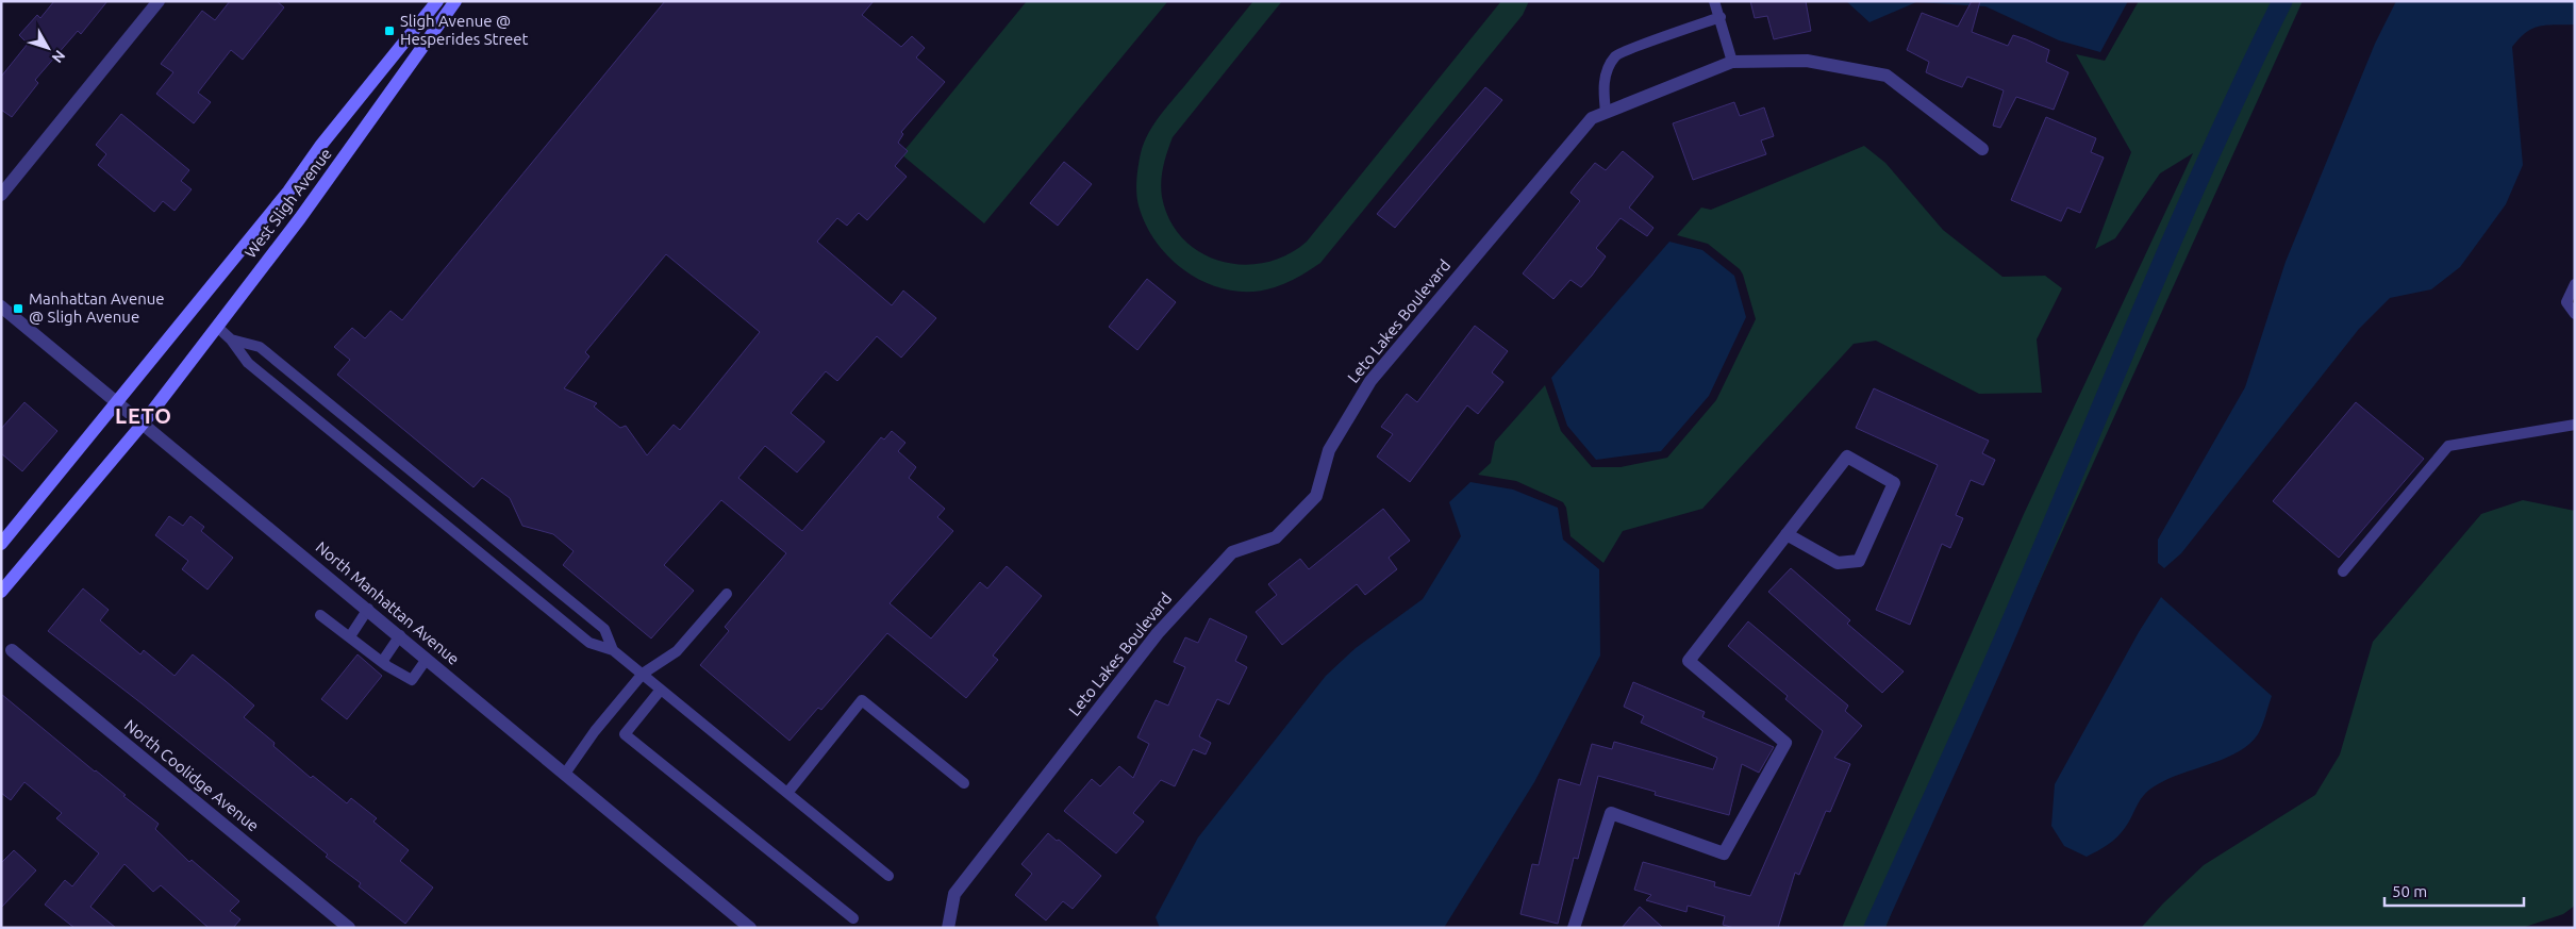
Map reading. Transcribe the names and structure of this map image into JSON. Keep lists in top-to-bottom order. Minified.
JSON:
{"streets":{"main road":["West Sligh Avenue"],"street":["Leto Lakes Boulevard","North Manhattan Avenue","North Coolidge Avenue"]},"crossings":[["West Sligh Avenue","North Manhattan Avenue"]],"districts":["LETO"],"places":{"transit":["Sligh Avenue @ Hesperides Street","Manhattan Avenue @ Sligh Avenue"]},"scale_bar":"50 m","north":"bottom right"}
